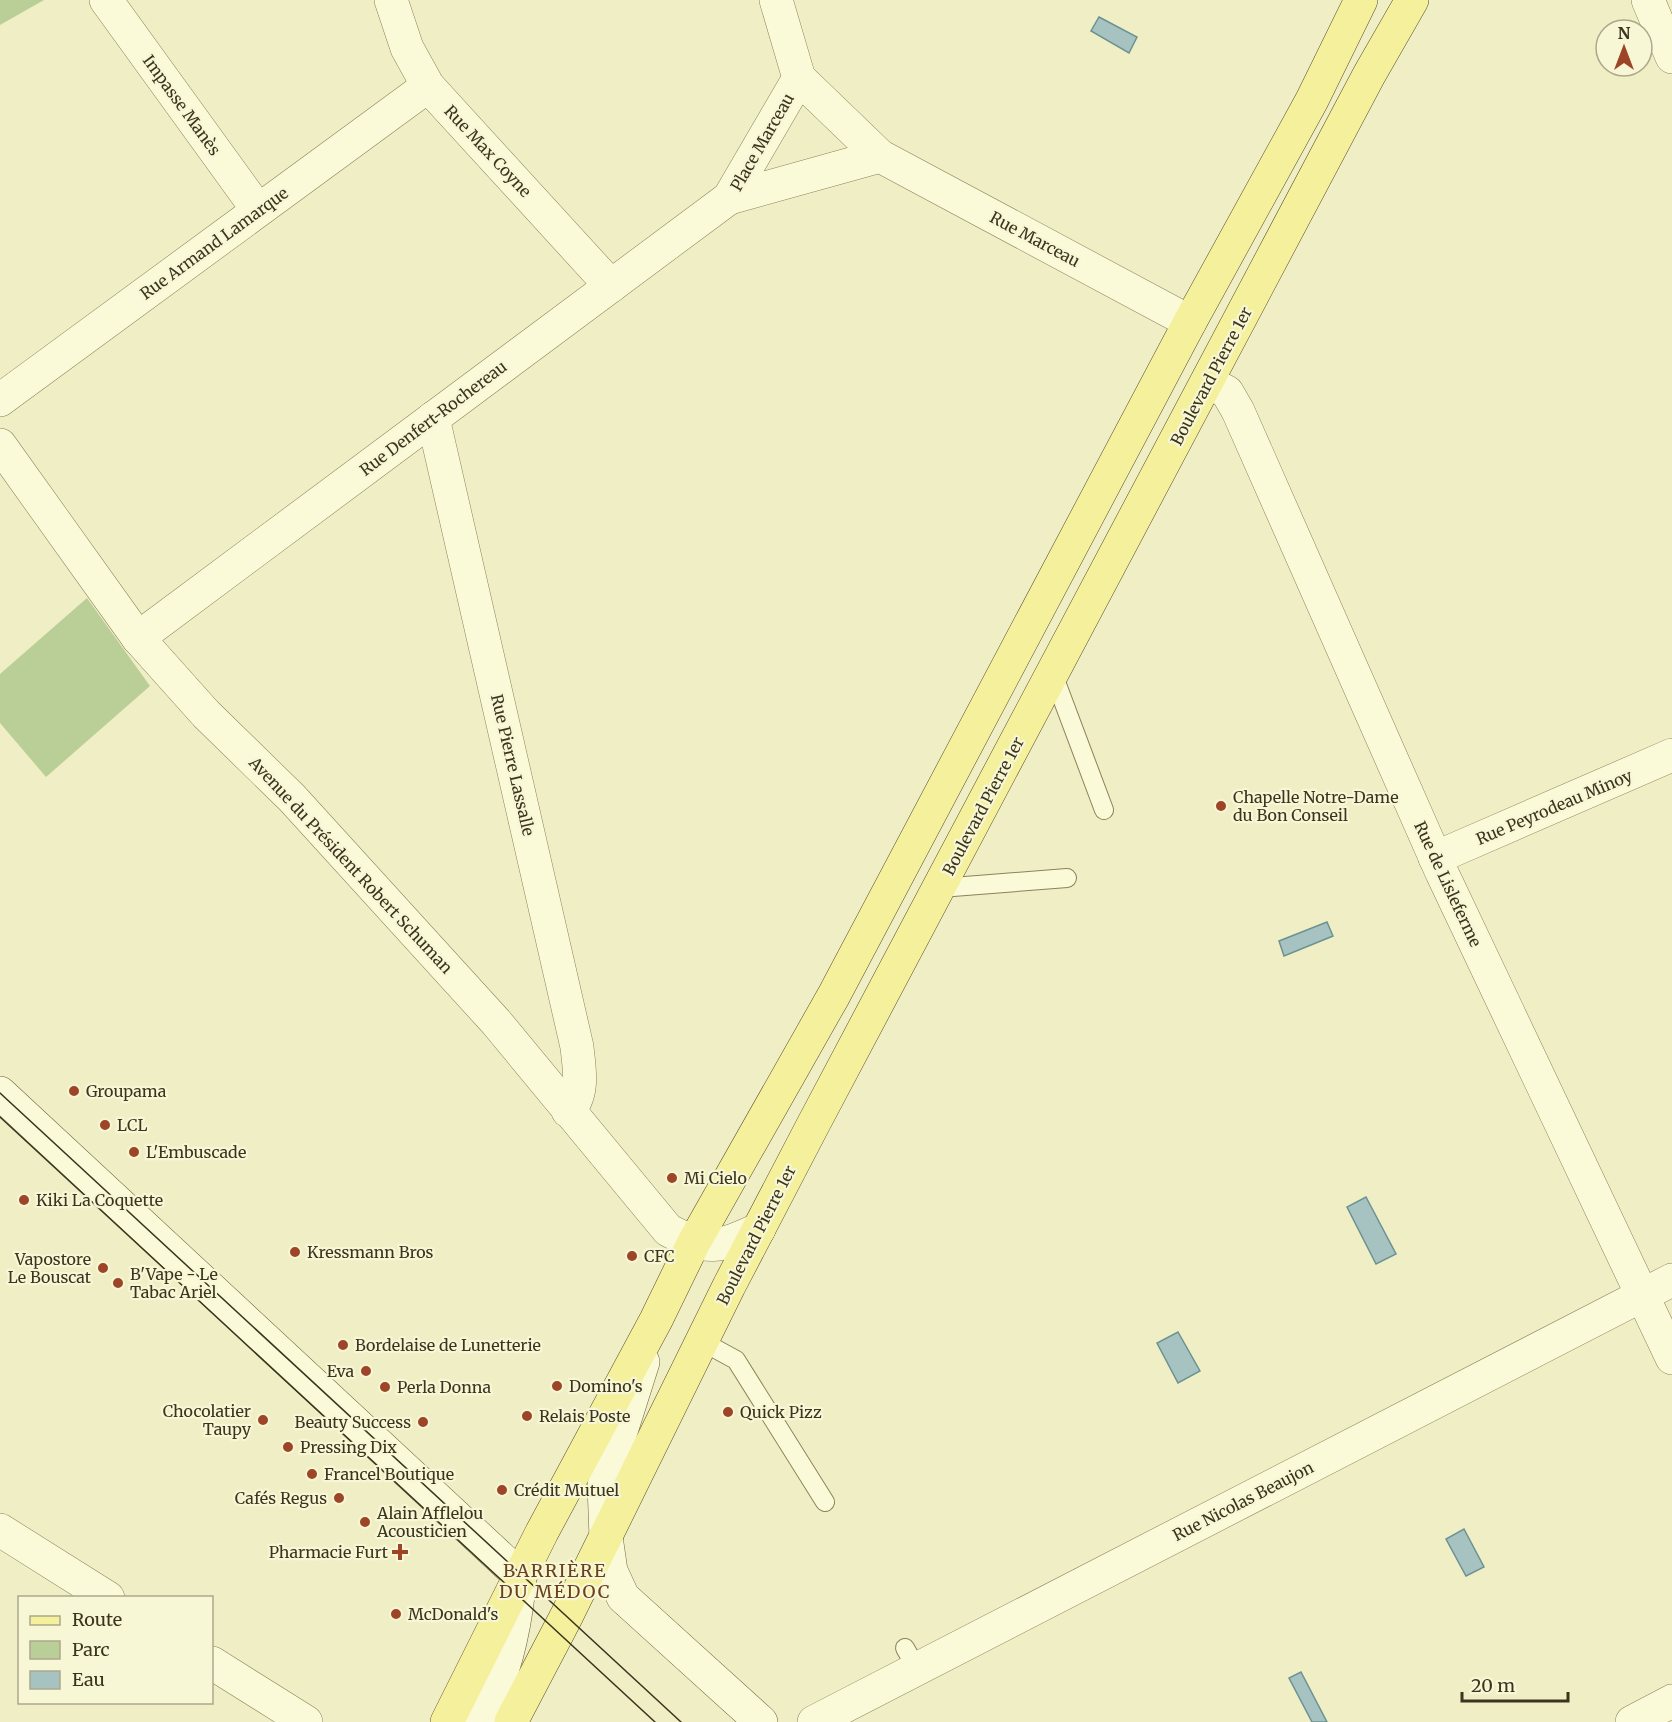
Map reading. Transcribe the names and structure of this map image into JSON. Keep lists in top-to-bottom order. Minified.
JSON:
{"streets":{"main road":["Boulevard Pierre 1er"],"street":["Impasse Manès","Place Marceau","Rue Max Coyne","Rue Marceau","Rue Armand Lamarque","Rue Denfert-Rochereau","Rue Pierre Lassalle","Rue Peyrodeau Minoy","Avenue du Président Robert Schuman","Rue de Lisleferme","Rue Nicolas Beaujon"]},"crossings":[["Impasse Manès","Rue Armand Lamarque"],["Place Marceau","Rue Marceau"],["Place Marceau","Rue Denfert-Rochereau"],["Rue Max Coyne","Rue Armand Lamarque"],["Rue Max Coyne","Rue Denfert-Rochereau"],["Boulevard Pierre 1er","Rue de Lisleferme"],["Rue Denfert-Rochereau","Rue Pierre Lassalle"],["Rue Denfert-Rochereau","Avenue du Président Robert Schuman"],["Rue Pierre Lassalle","Avenue du Président Robert Schuman"],["Rue Peyrodeau Minoy","Rue de Lisleferme"],["Rue de Lisleferme","Rue Nicolas Beaujon"]],"districts":["BARRIÈRE DU MÉDOC"],"places":{"other":["Chapelle Notre-Dame du Bon Conseil","Groupama","LCL","L'Embuscade","Mi Cielo","Kiki La Coquette","Kressmann Bros","CFC","Vapostore Le Bouscat","B'Vape - Le Tabac Ariel","Bordelaise de Lunetterie","Eva","Domino's","Perla Donna","Quick Pizz","Relais Poste","Chocolatier Taupy","Beauty Success","Pressing Dix","Francel Boutique","Crédit Mutuel","Cafés Regus","Alain Afflelou Acousticien","McDonald's"],"health":["Pharmacie Furt"]},"legend":["Route","Parc","Eau"],"scale_bar":"20 m","north":"top"}
